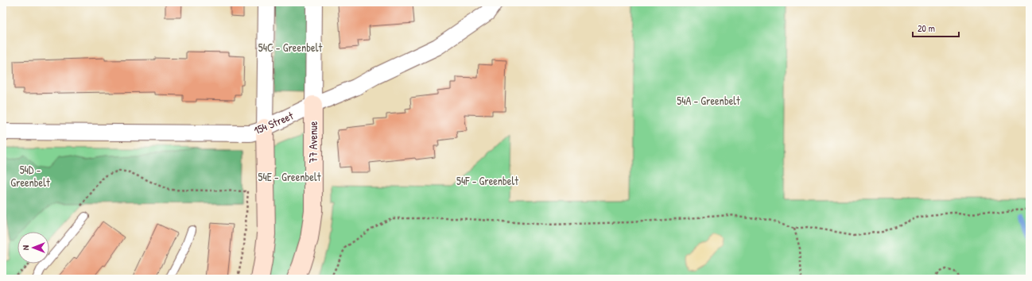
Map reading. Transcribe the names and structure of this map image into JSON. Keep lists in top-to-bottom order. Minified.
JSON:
{"streets":{"street":["154 Street","77 Avenue"]},"crossings":[["154 Street","77 Avenue"]],"parks":["54C - Greenbelt","54A - Greenbelt","54D - Greenbelt","54E - Greenbelt","54F - Greenbelt"],"scale_bar":"20 m","north":"left"}
